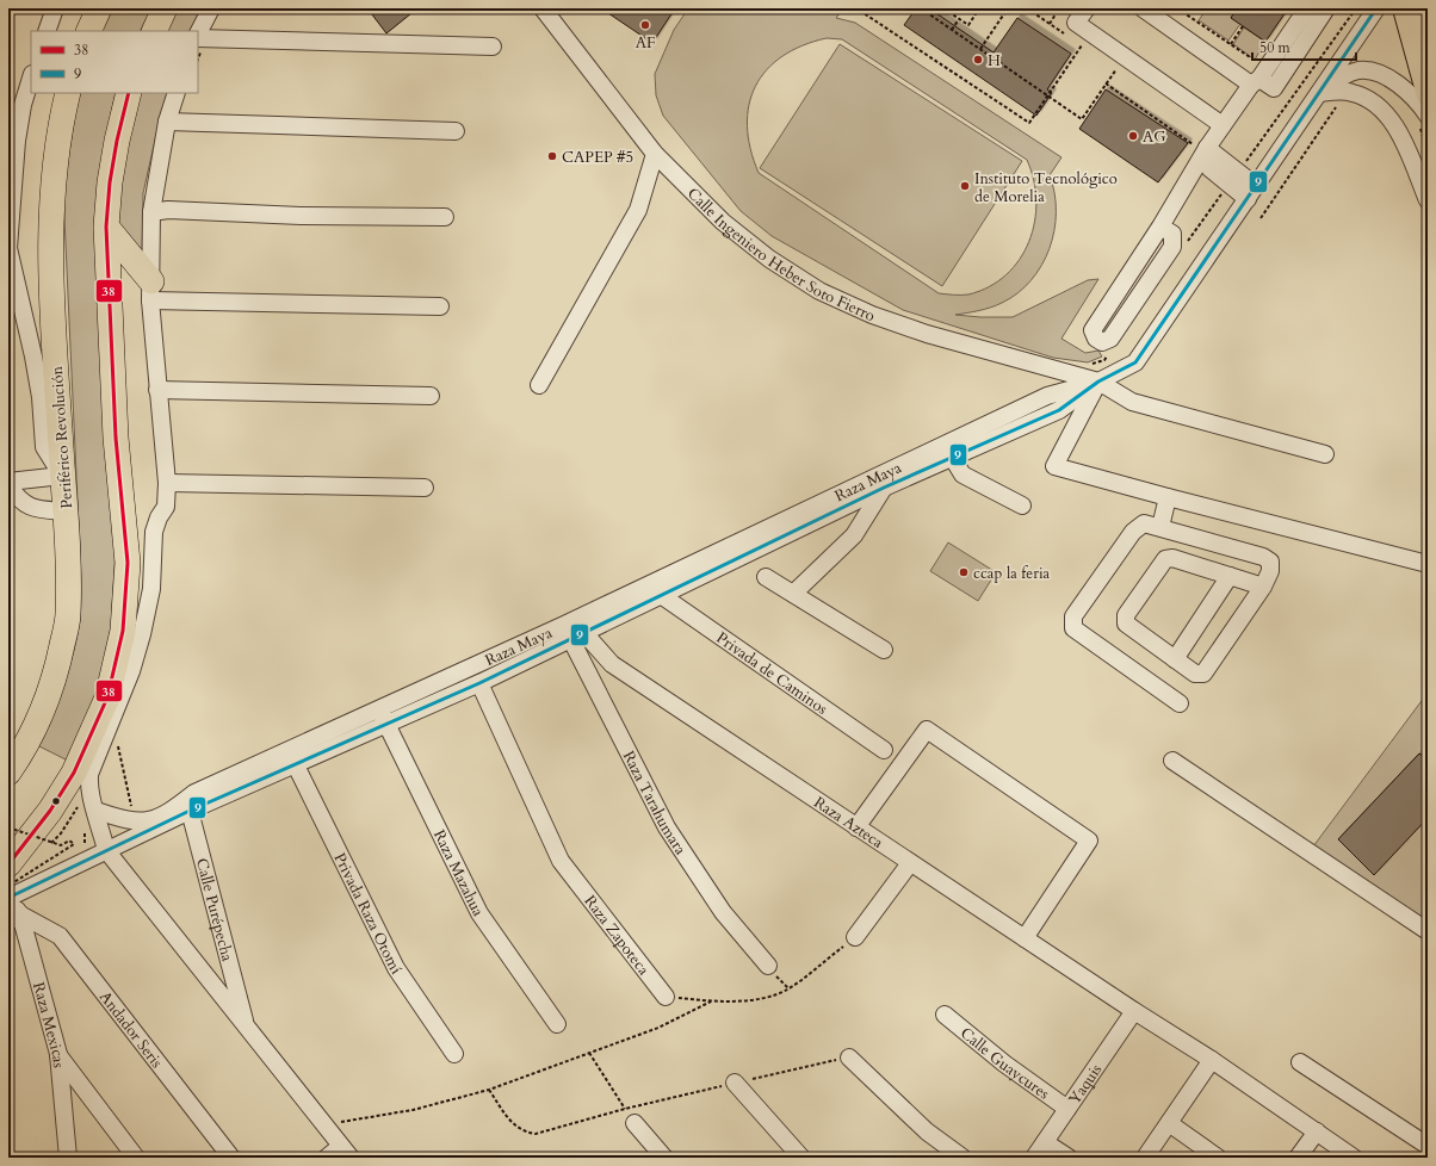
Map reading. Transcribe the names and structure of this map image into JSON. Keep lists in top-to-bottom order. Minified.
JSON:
{"streets":{"highway":["Periférico Revolución"],"street":["Calle Ingeniero Heber Soto Fierro","Raza Maya","Privada de Caminos","Raza Tarahumara","Raza Azteca","Raza Mazahua","Calle Purépecha","Privada Raza Otomí","Raza Zapoteca","Raza Mexicas","Andador Seris","Calle Guaycures","Yaquis"]},"crossings":[["Calle Ingeniero Heber Soto Fierro","Raza Maya"],["Raza Maya","Privada de Caminos"],["Raza Maya","Raza Tarahumara"],["Raza Maya","Raza Azteca"],["Raza Maya","Raza Mazahua"],["Raza Maya","Calle Purépecha"],["Raza Maya","Privada Raza Otomí"],["Raza Maya","Raza Zapoteca"],["Raza Maya","Raza Mexicas"],["Raza Tarahumara","Raza Azteca"],["Raza Azteca","Yaquis"],["Raza Mexicas","Andador Seris"],["Calle Guaycures","Yaquis"]],"places":["AF","H","AG","CAPEP #5","Instituto Tecnológico de Morelia","ccap la feria"],"lines":["transit line 9","transit line 38"],"legend":["38","9"],"scale_bar":"50 m"}
